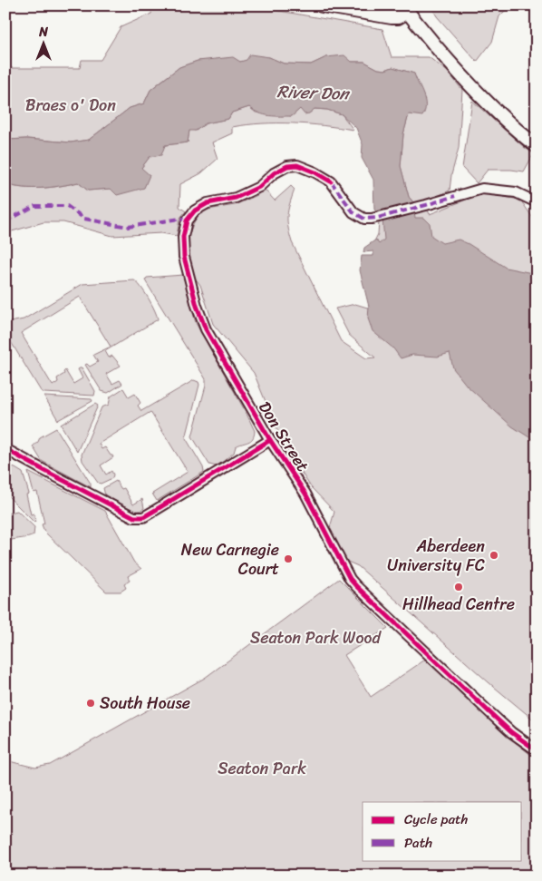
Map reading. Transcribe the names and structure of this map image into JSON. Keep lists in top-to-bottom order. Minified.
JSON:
{"streets":{"street":["Don Street"]},"water":["River Don"],"parks":["Braes o' Don","Seaton Park Wood","Seaton Park"],"places":["Aberdeen University FC","New Carnegie Court","Hillhead Centre","South House"],"legend":["Cycle path","Path"],"north":"top"}
